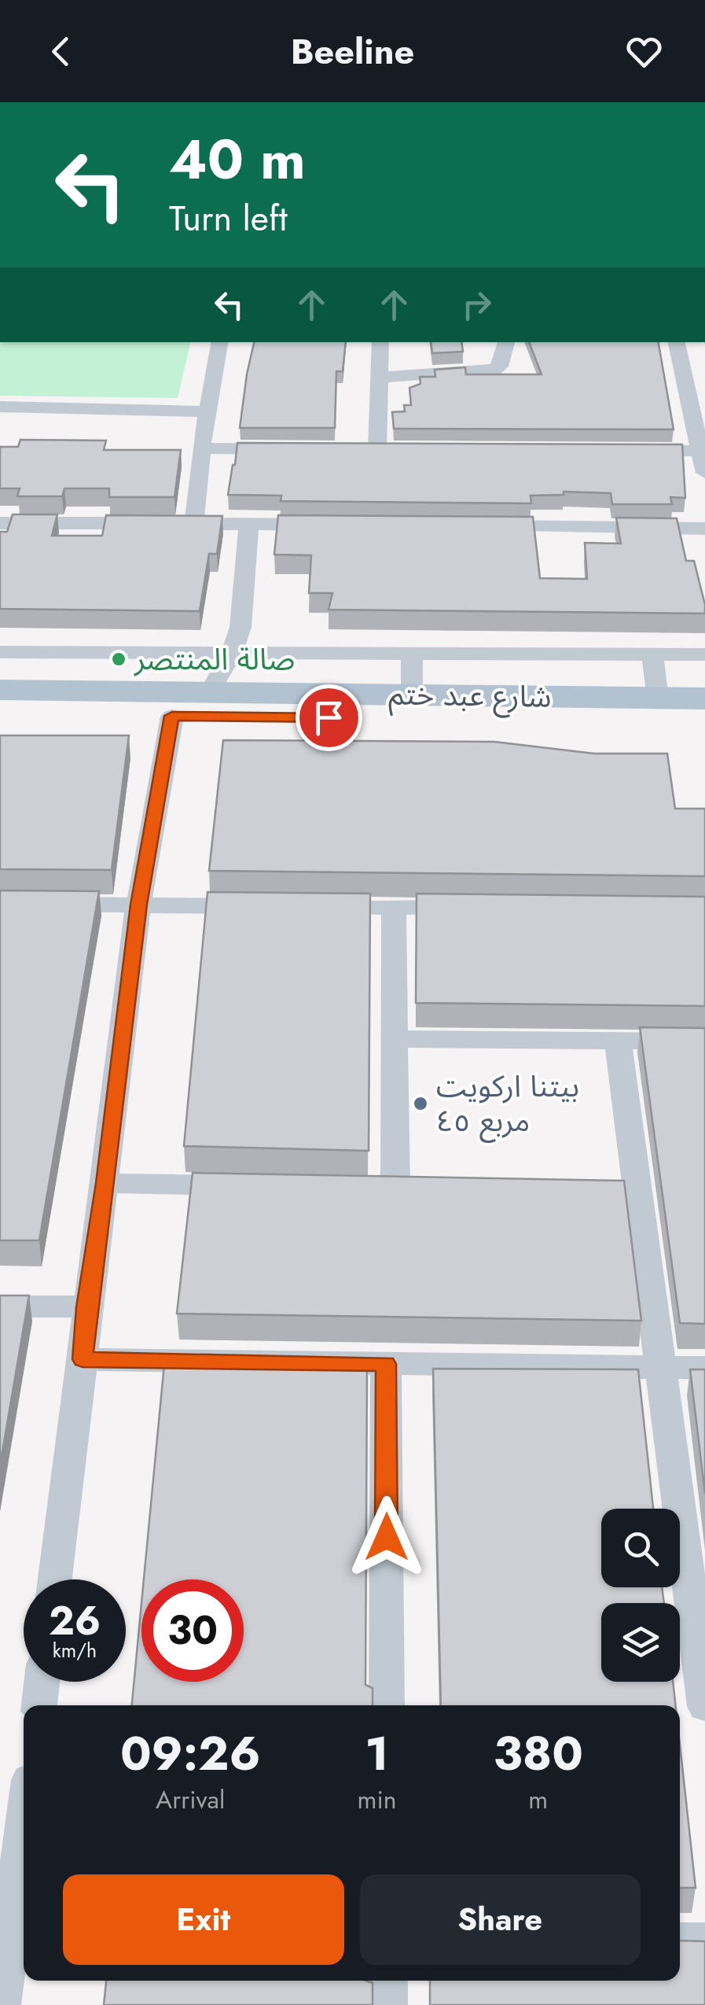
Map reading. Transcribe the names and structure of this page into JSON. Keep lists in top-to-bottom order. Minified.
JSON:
{"streets":{"main road":["شارع عبد ختم"]},"places":["صالة المنتصر","بيتنا اركويت مربع ٤٥"],"page":{"header":"Beeline","turn":["40 m","Turn left"],"speed":"26 km/h","limit":"30","eta":["09:26","Arrival","1","min","380","m"],"buttons":["Exit","Share"]}}
